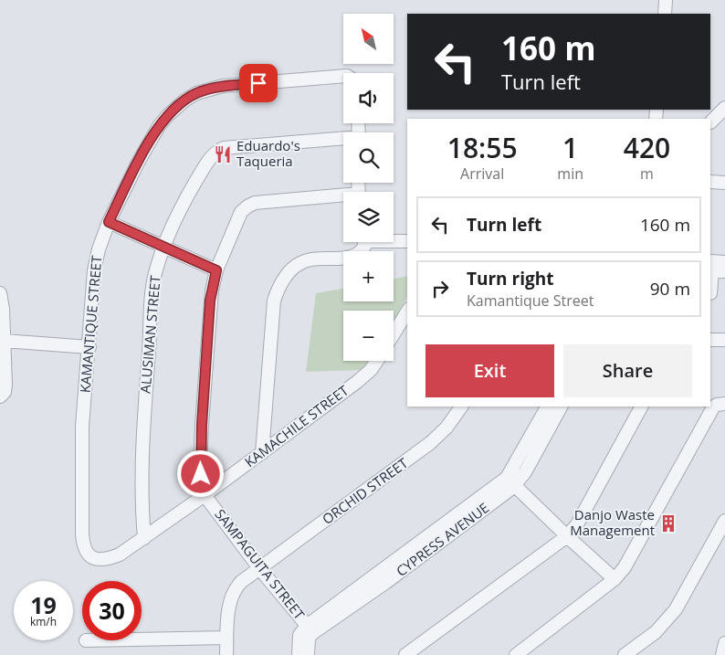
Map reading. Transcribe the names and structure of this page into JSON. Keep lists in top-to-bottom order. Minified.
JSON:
{"streets":{"street":["KAMANTIQUE STREET","ALUSIMAN STREET","KAMACHILE STREET","ORCHID STREET","CYPRESS AVENUE","SAMPAGUITA STREET"]},"crossings":[["KAMANTIQUE STREET","KAMACHILE STREET"],["ALUSIMAN STREET","KAMACHILE STREET"],["KAMACHILE STREET","SAMPAGUITA STREET"],["ORCHID STREET","SAMPAGUITA STREET"],["CYPRESS AVENUE","SAMPAGUITA STREET"]],"places":{"restaurant":["Eduardo's Taqueria"],"building":["Danjo Waste Management"]},"north":"top left","page":{"map_buttons":["+","−"],"turn":["160 m","Turn left"],"eta":["18:55","Arrival","1","min","420","m"],"list":[{"name":"Turn left","value":"160 m"},{"name":"Turn right","note":"Kamantique Street","value":"90 m"}],"buttons":["Exit","Share"],"speed":"19 km/h","limit":"30"}}
